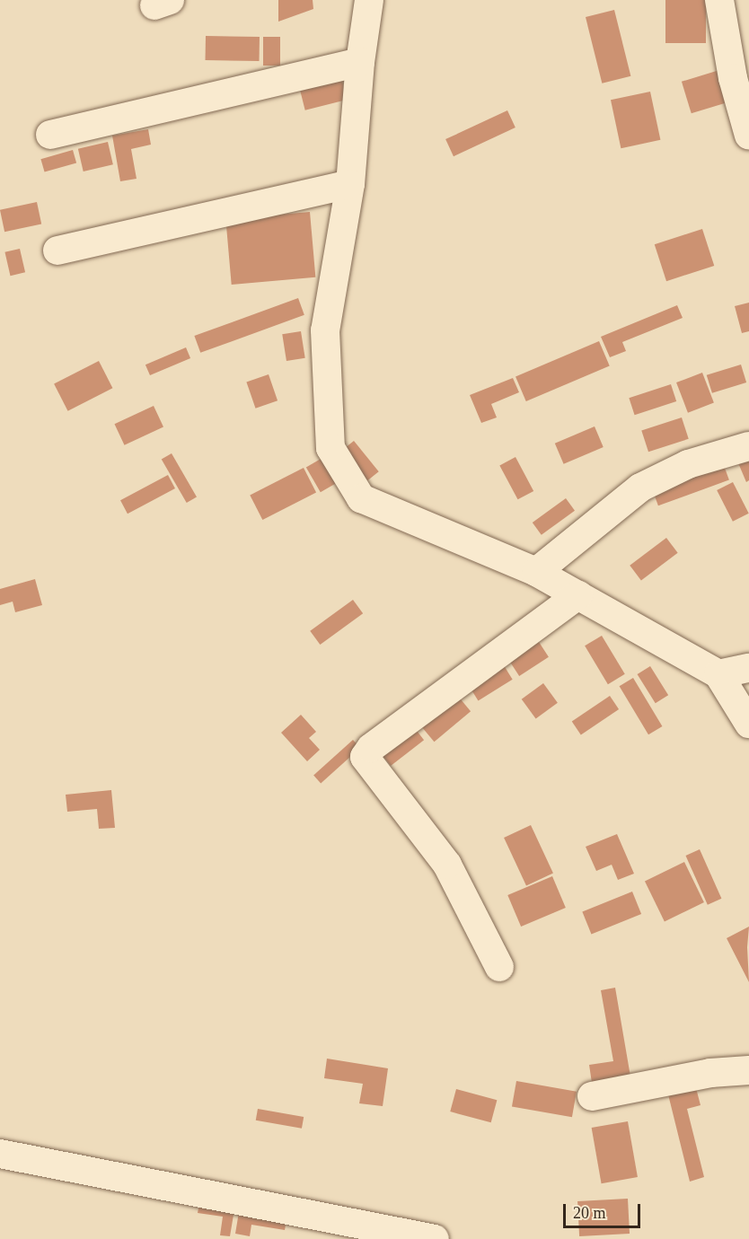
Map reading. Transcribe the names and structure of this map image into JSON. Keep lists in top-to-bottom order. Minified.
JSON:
{"scale_bar":"20 m"}
